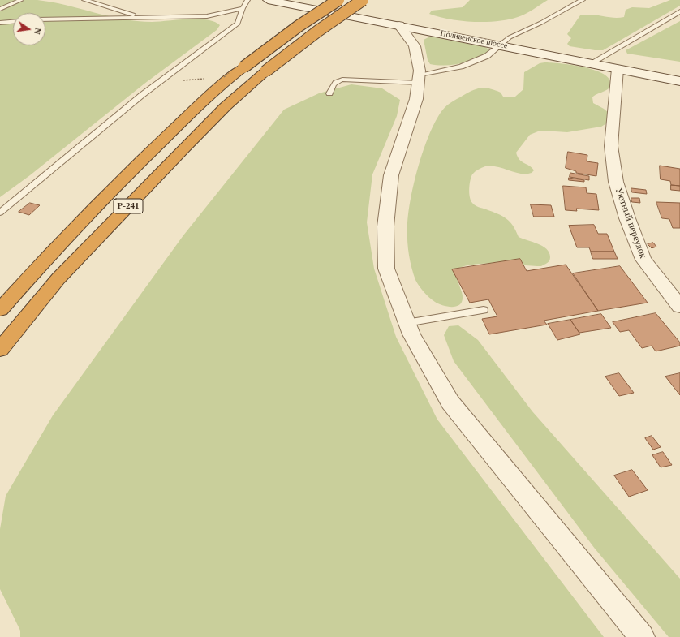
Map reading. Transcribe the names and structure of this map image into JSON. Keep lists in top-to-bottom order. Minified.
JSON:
{"streets":{"highway":["Р-241"],"street":["Поливенское шоссе","Уютный переулок"]},"crossings":[["Поливенское шоссе","Уютный переулок"]],"north":"right"}
